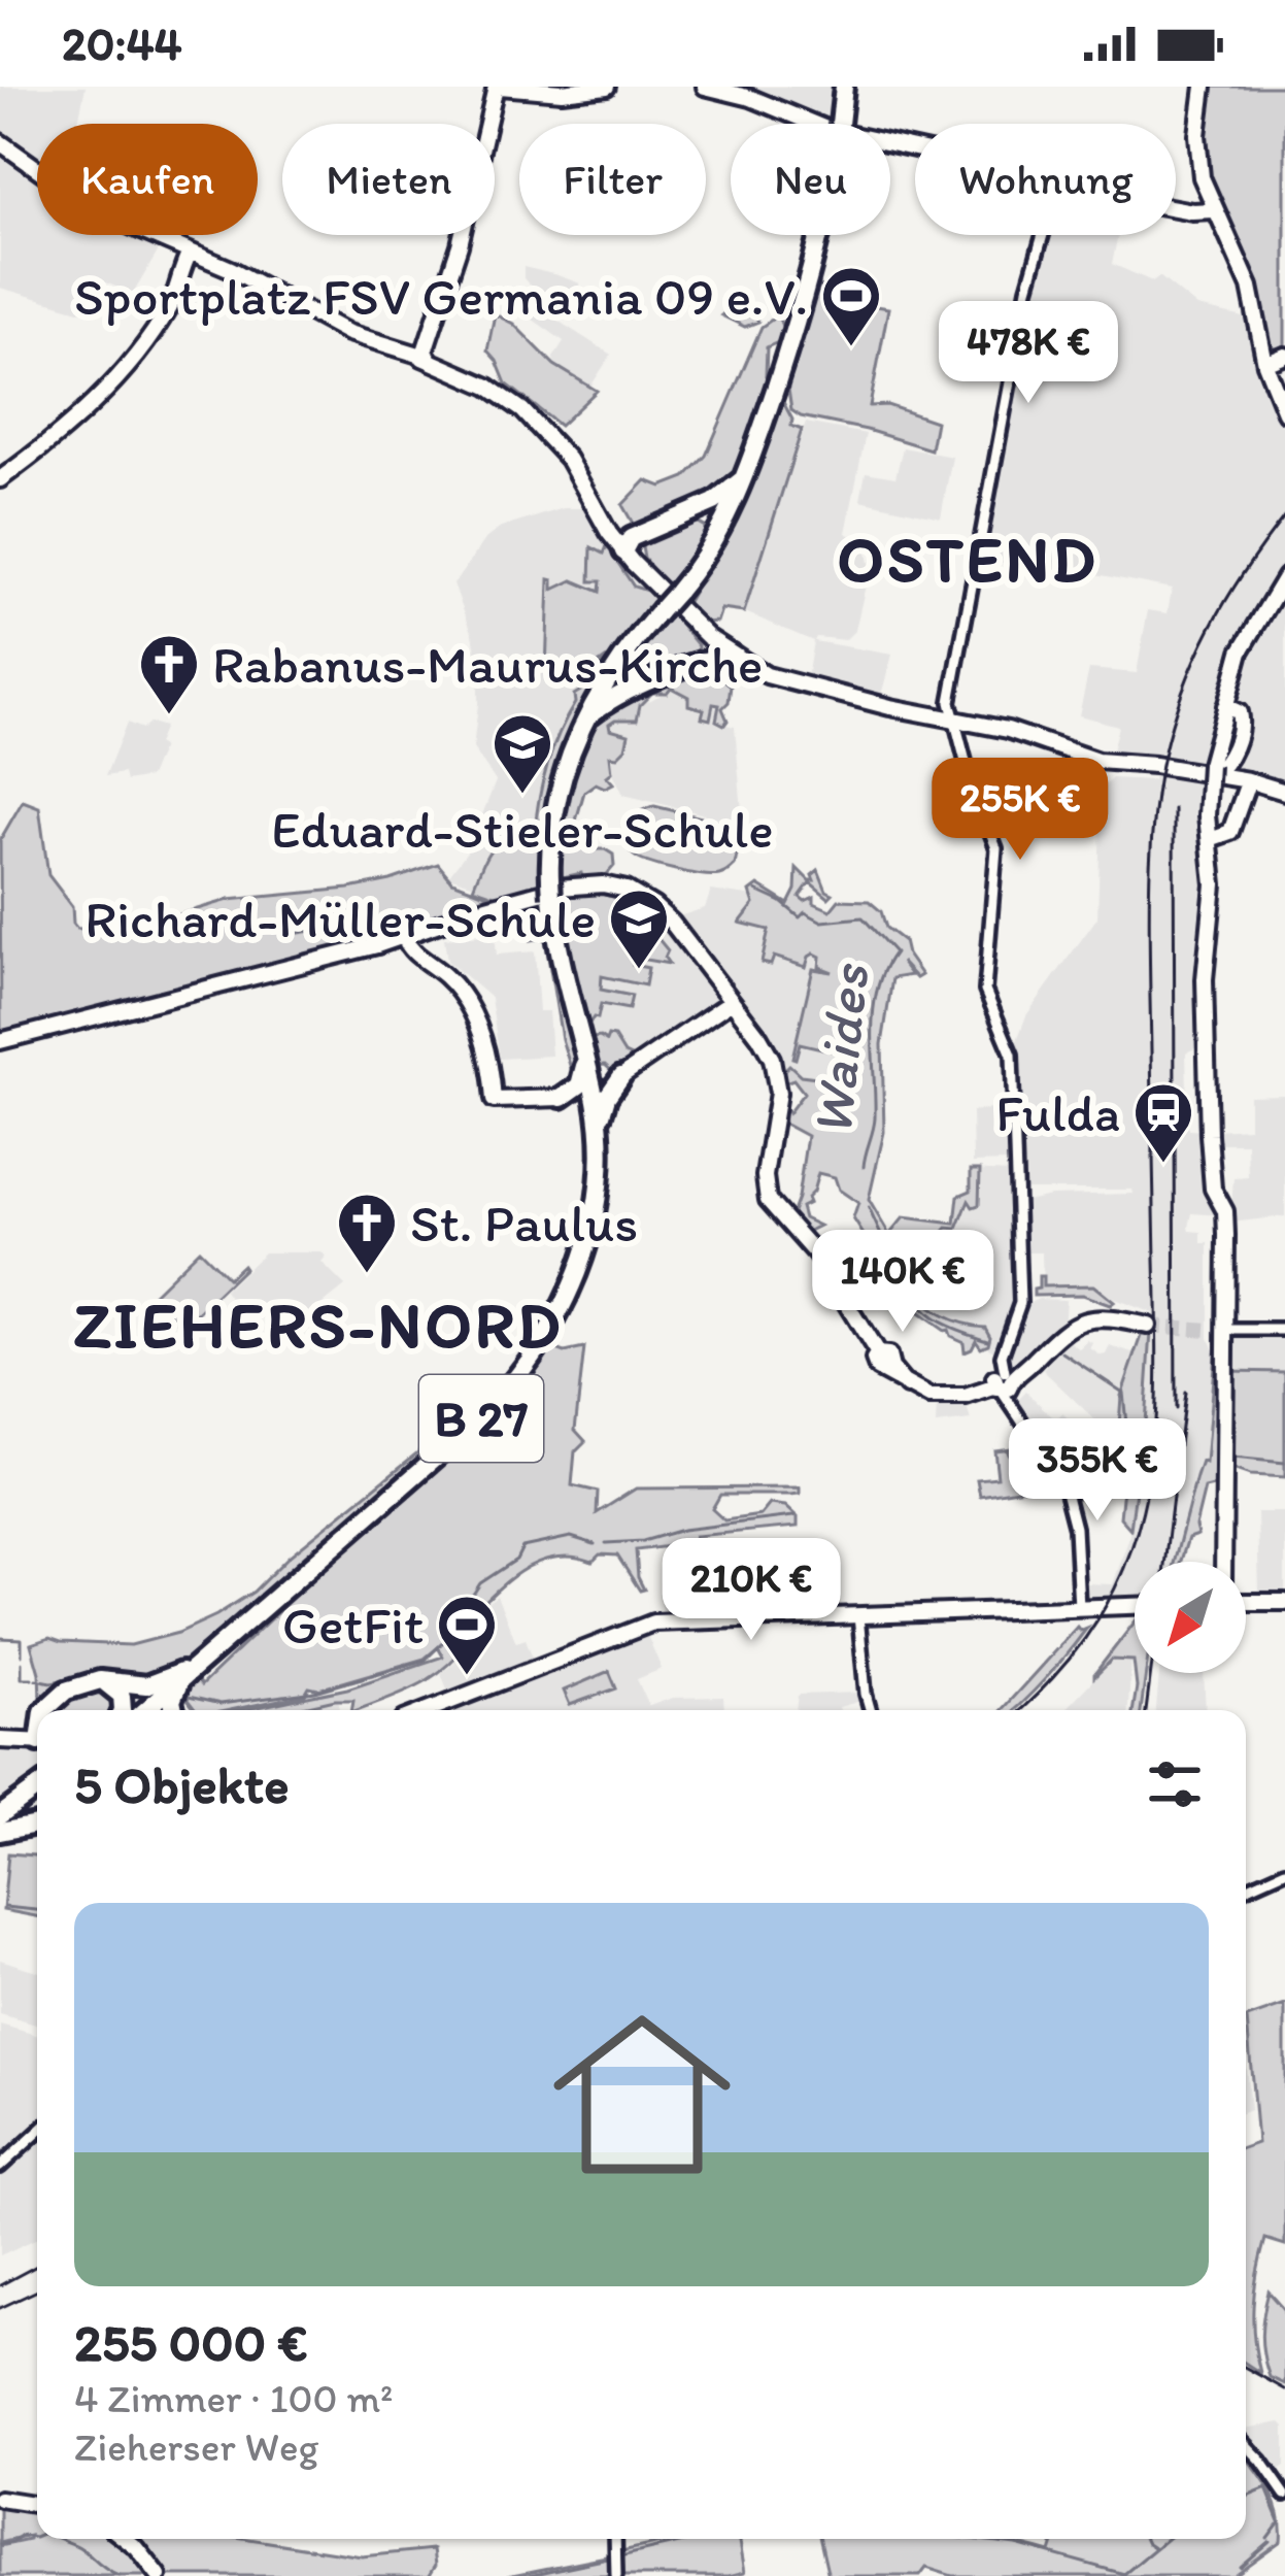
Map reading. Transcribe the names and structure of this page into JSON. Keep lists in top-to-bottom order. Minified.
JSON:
{"streets":{"highway":["B 27"]},"districts":["OSTEND","ZIEHERS-NORD"],"water":["Waides"],"places":{"sports":["Sportplatz FSV Germania 09 e.V.","GetFit"],"church":["Rabanus-Maurus-Kirche","St. Paulus"],"school or university":["Eduard-Stieler-Schule","Richard-Müller-Schule"],"station":["Fulda"]},"north":"bottom left","page":{"status":"20:44","chip":["Kaufen","Mieten","Filter","Neu","Wohnung"],"price":["478K €","255K €","140K €","355K €","210K €"],"heading":"5 Objekte","list":[{"name":"255 000 €","note":"4 Zimmer · 100 m² · Zieherser Weg"}]}}
